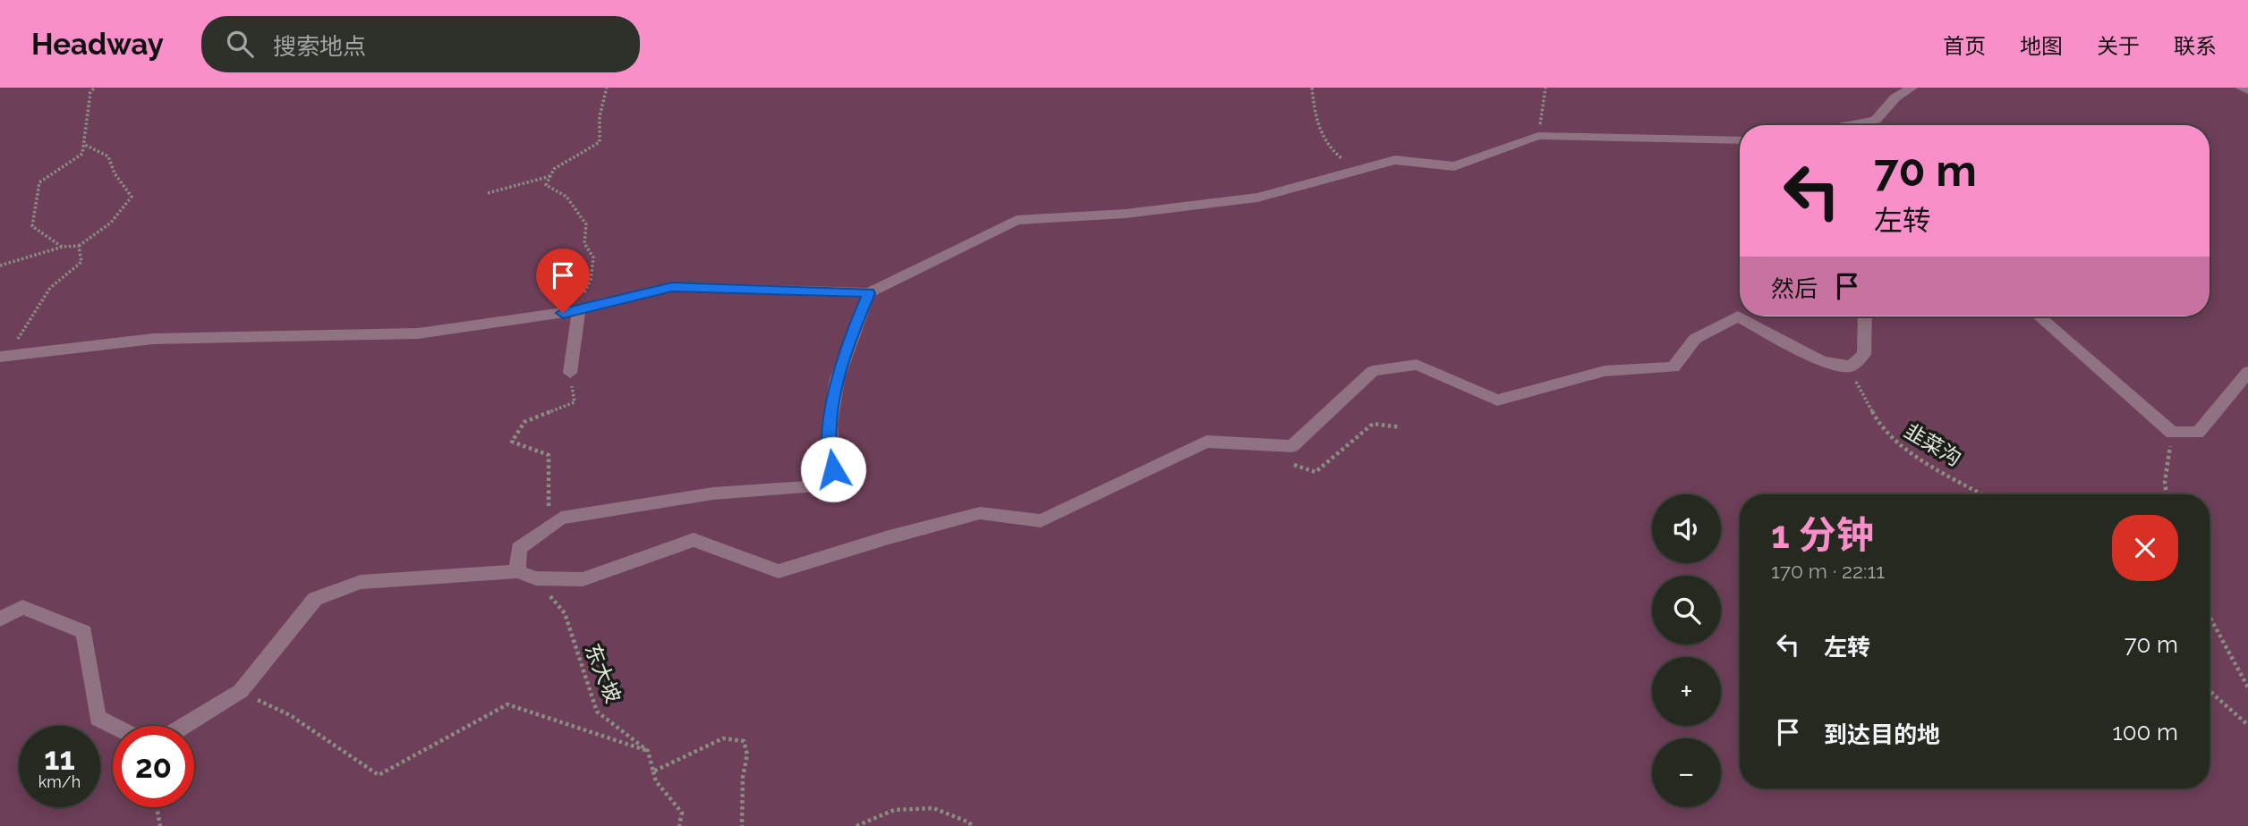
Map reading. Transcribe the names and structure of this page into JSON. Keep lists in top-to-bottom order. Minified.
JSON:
{"streets":{"path":["韭菜沟","东大坡"]},"page":{"header":"Headway","search":"搜索地点","nav":["首页","地图","关于","联系"],"turn":["70 m","左转"],"then":"然后","map_buttons":["+","−"],"heading":["1 分钟","170 m · 22:11"],"list":[{"name":"左转","value":"70 m"},{"name":"到达目的地","value":"100 m"}],"speed":"11 km/h","limit":"20"}}
